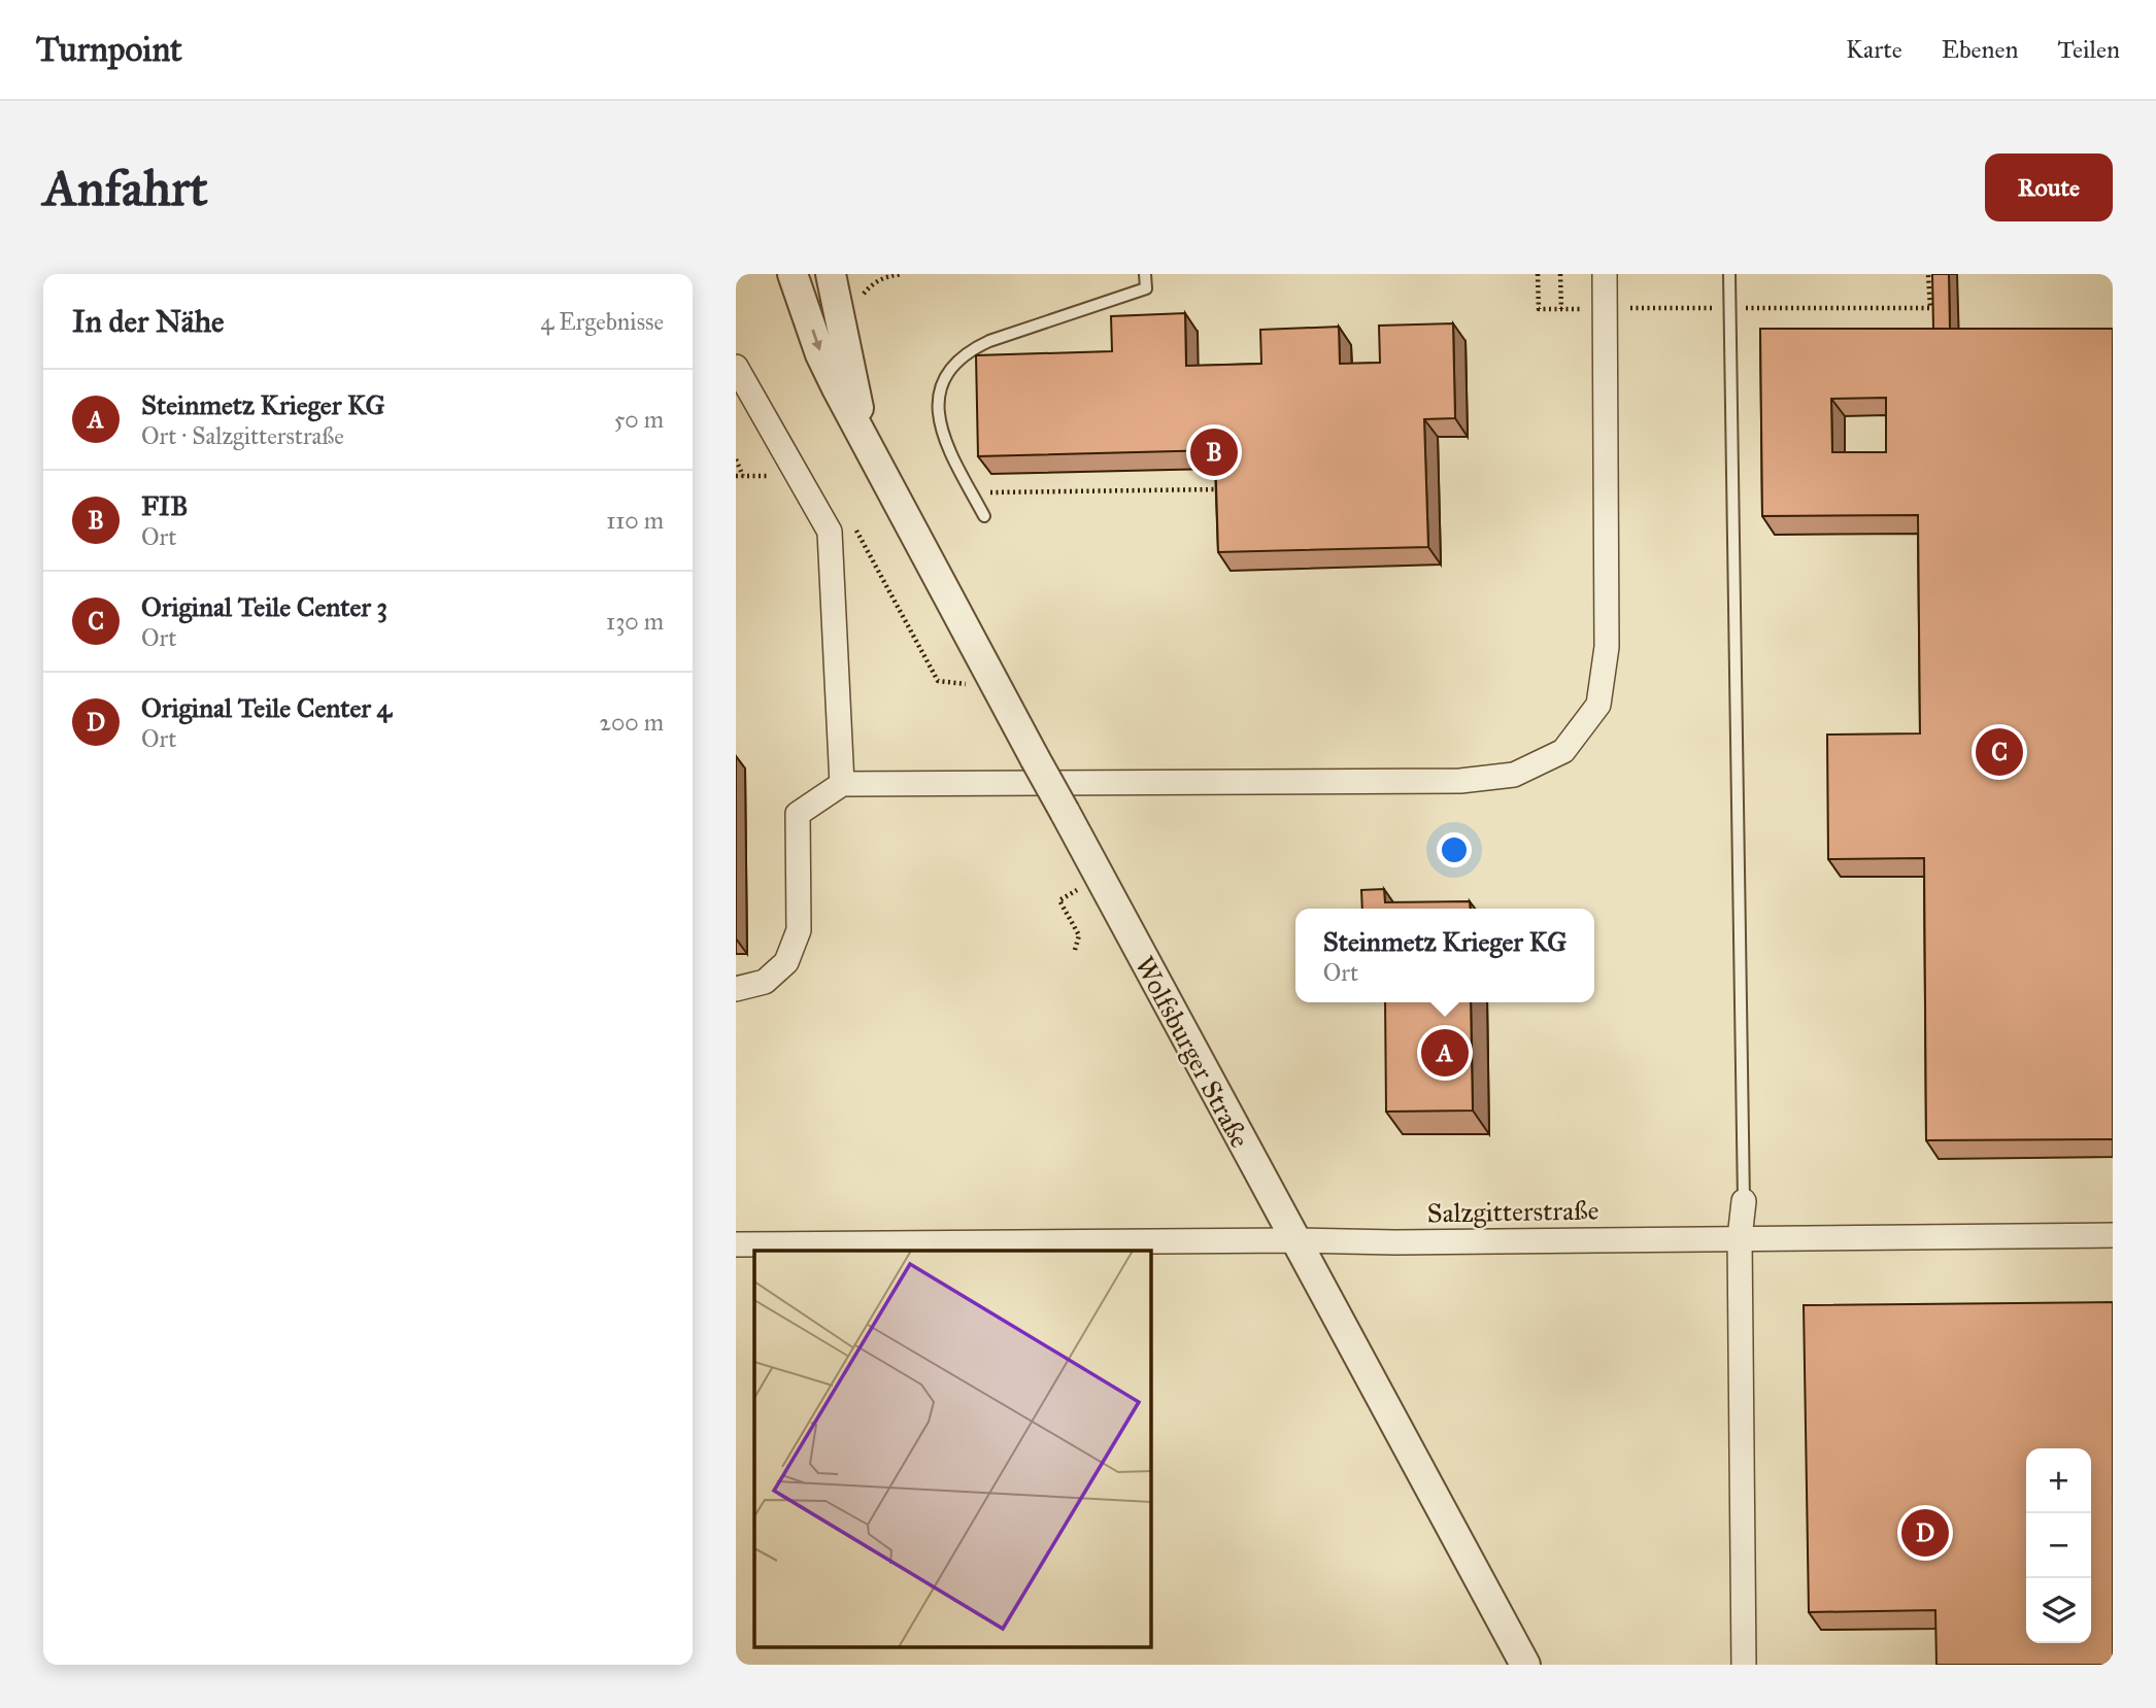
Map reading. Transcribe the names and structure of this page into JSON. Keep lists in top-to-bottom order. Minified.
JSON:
{"streets":{"street":["Wolfsburger Straße","Salzgitterstraße"]},"crossings":[["Wolfsburger Straße","Salzgitterstraße"]],"page":{"header":"Turnpoint","nav":["Karte","Ebenen","Teilen"],"buttons":"Route","title":"Anfahrt","heading":["In der Nähe","4 Ergebnisse"],"list":[{"mark":"A","name":"Steinmetz Krieger KG","note":"Ort · Salzgitterstraße","value":"50 m"},{"mark":"B","name":"FIB","note":"Ort","value":"110 m"},{"mark":"C","name":"Original Teile Center 3","note":"Ort","value":"130 m"},{"mark":"D","name":"Original Teile Center 4","note":"Ort","value":"200 m"}],"pins":["B","C","A","D"],"popup":["Steinmetz Krieger KG","Ort"],"map_buttons":["+","−"]}}
